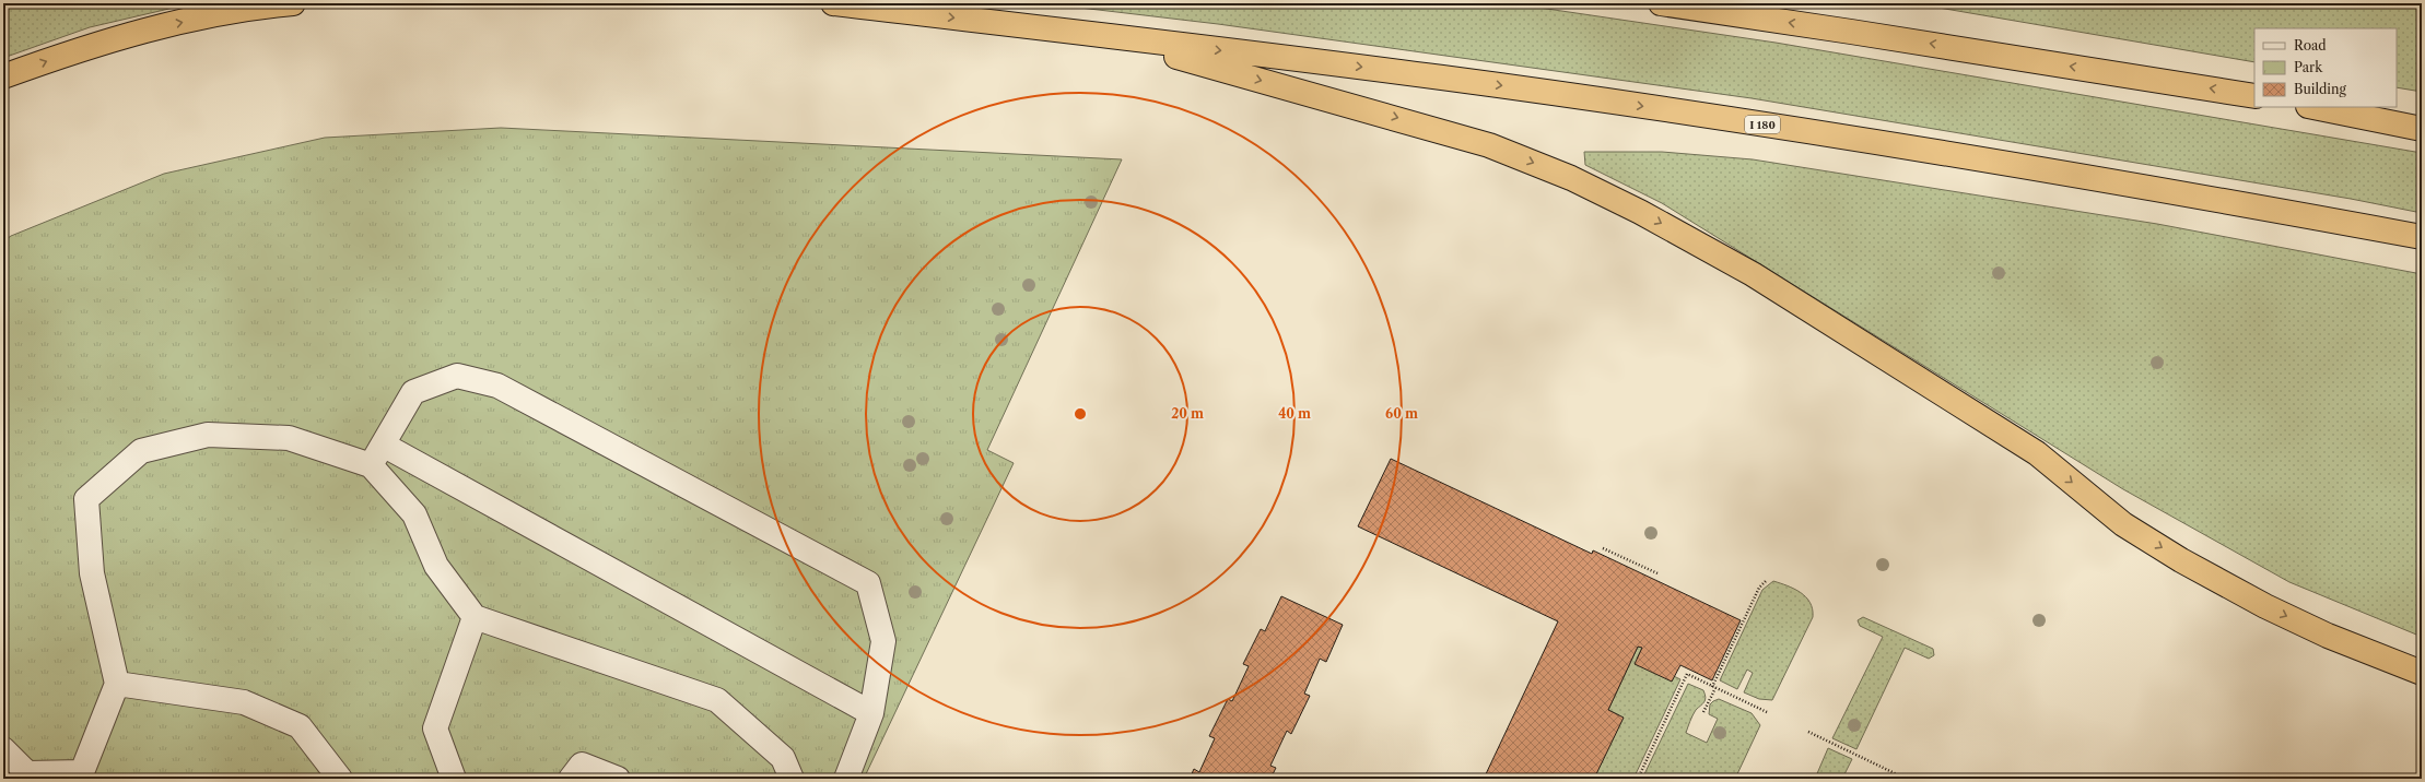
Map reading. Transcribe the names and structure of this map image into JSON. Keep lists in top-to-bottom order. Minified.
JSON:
{"streets":{"highway":["I 180"]},"legend":["Road","Park","Building"],"rings":["20 m","40 m","60 m"]}
